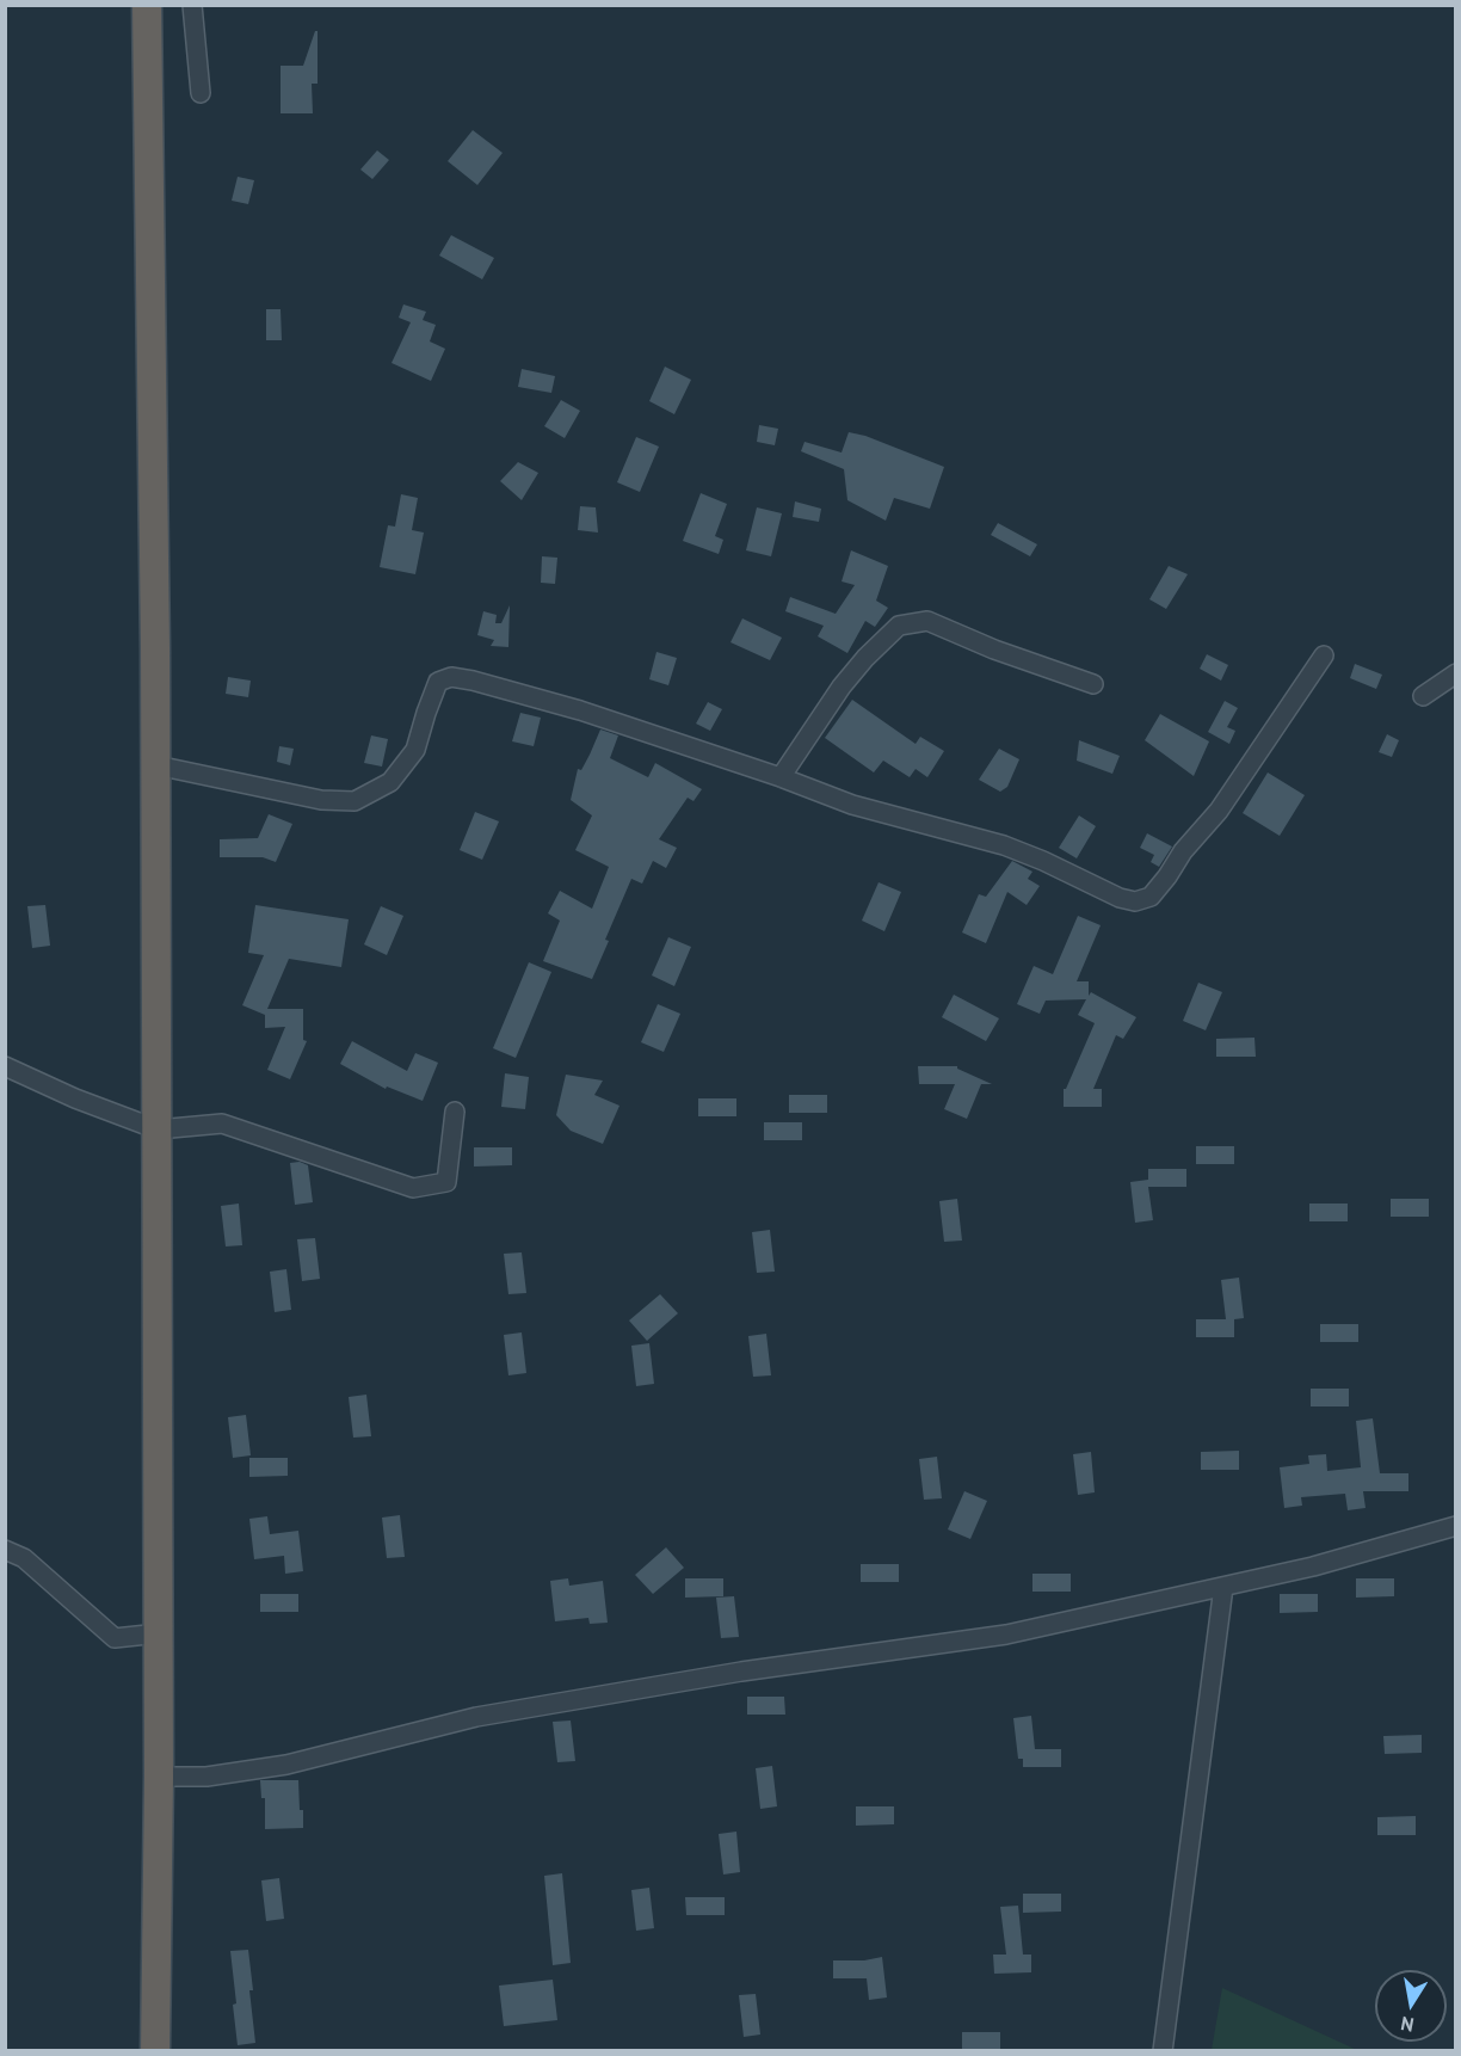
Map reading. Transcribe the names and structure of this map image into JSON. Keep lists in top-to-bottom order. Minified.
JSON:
{"north":"bottom"}
